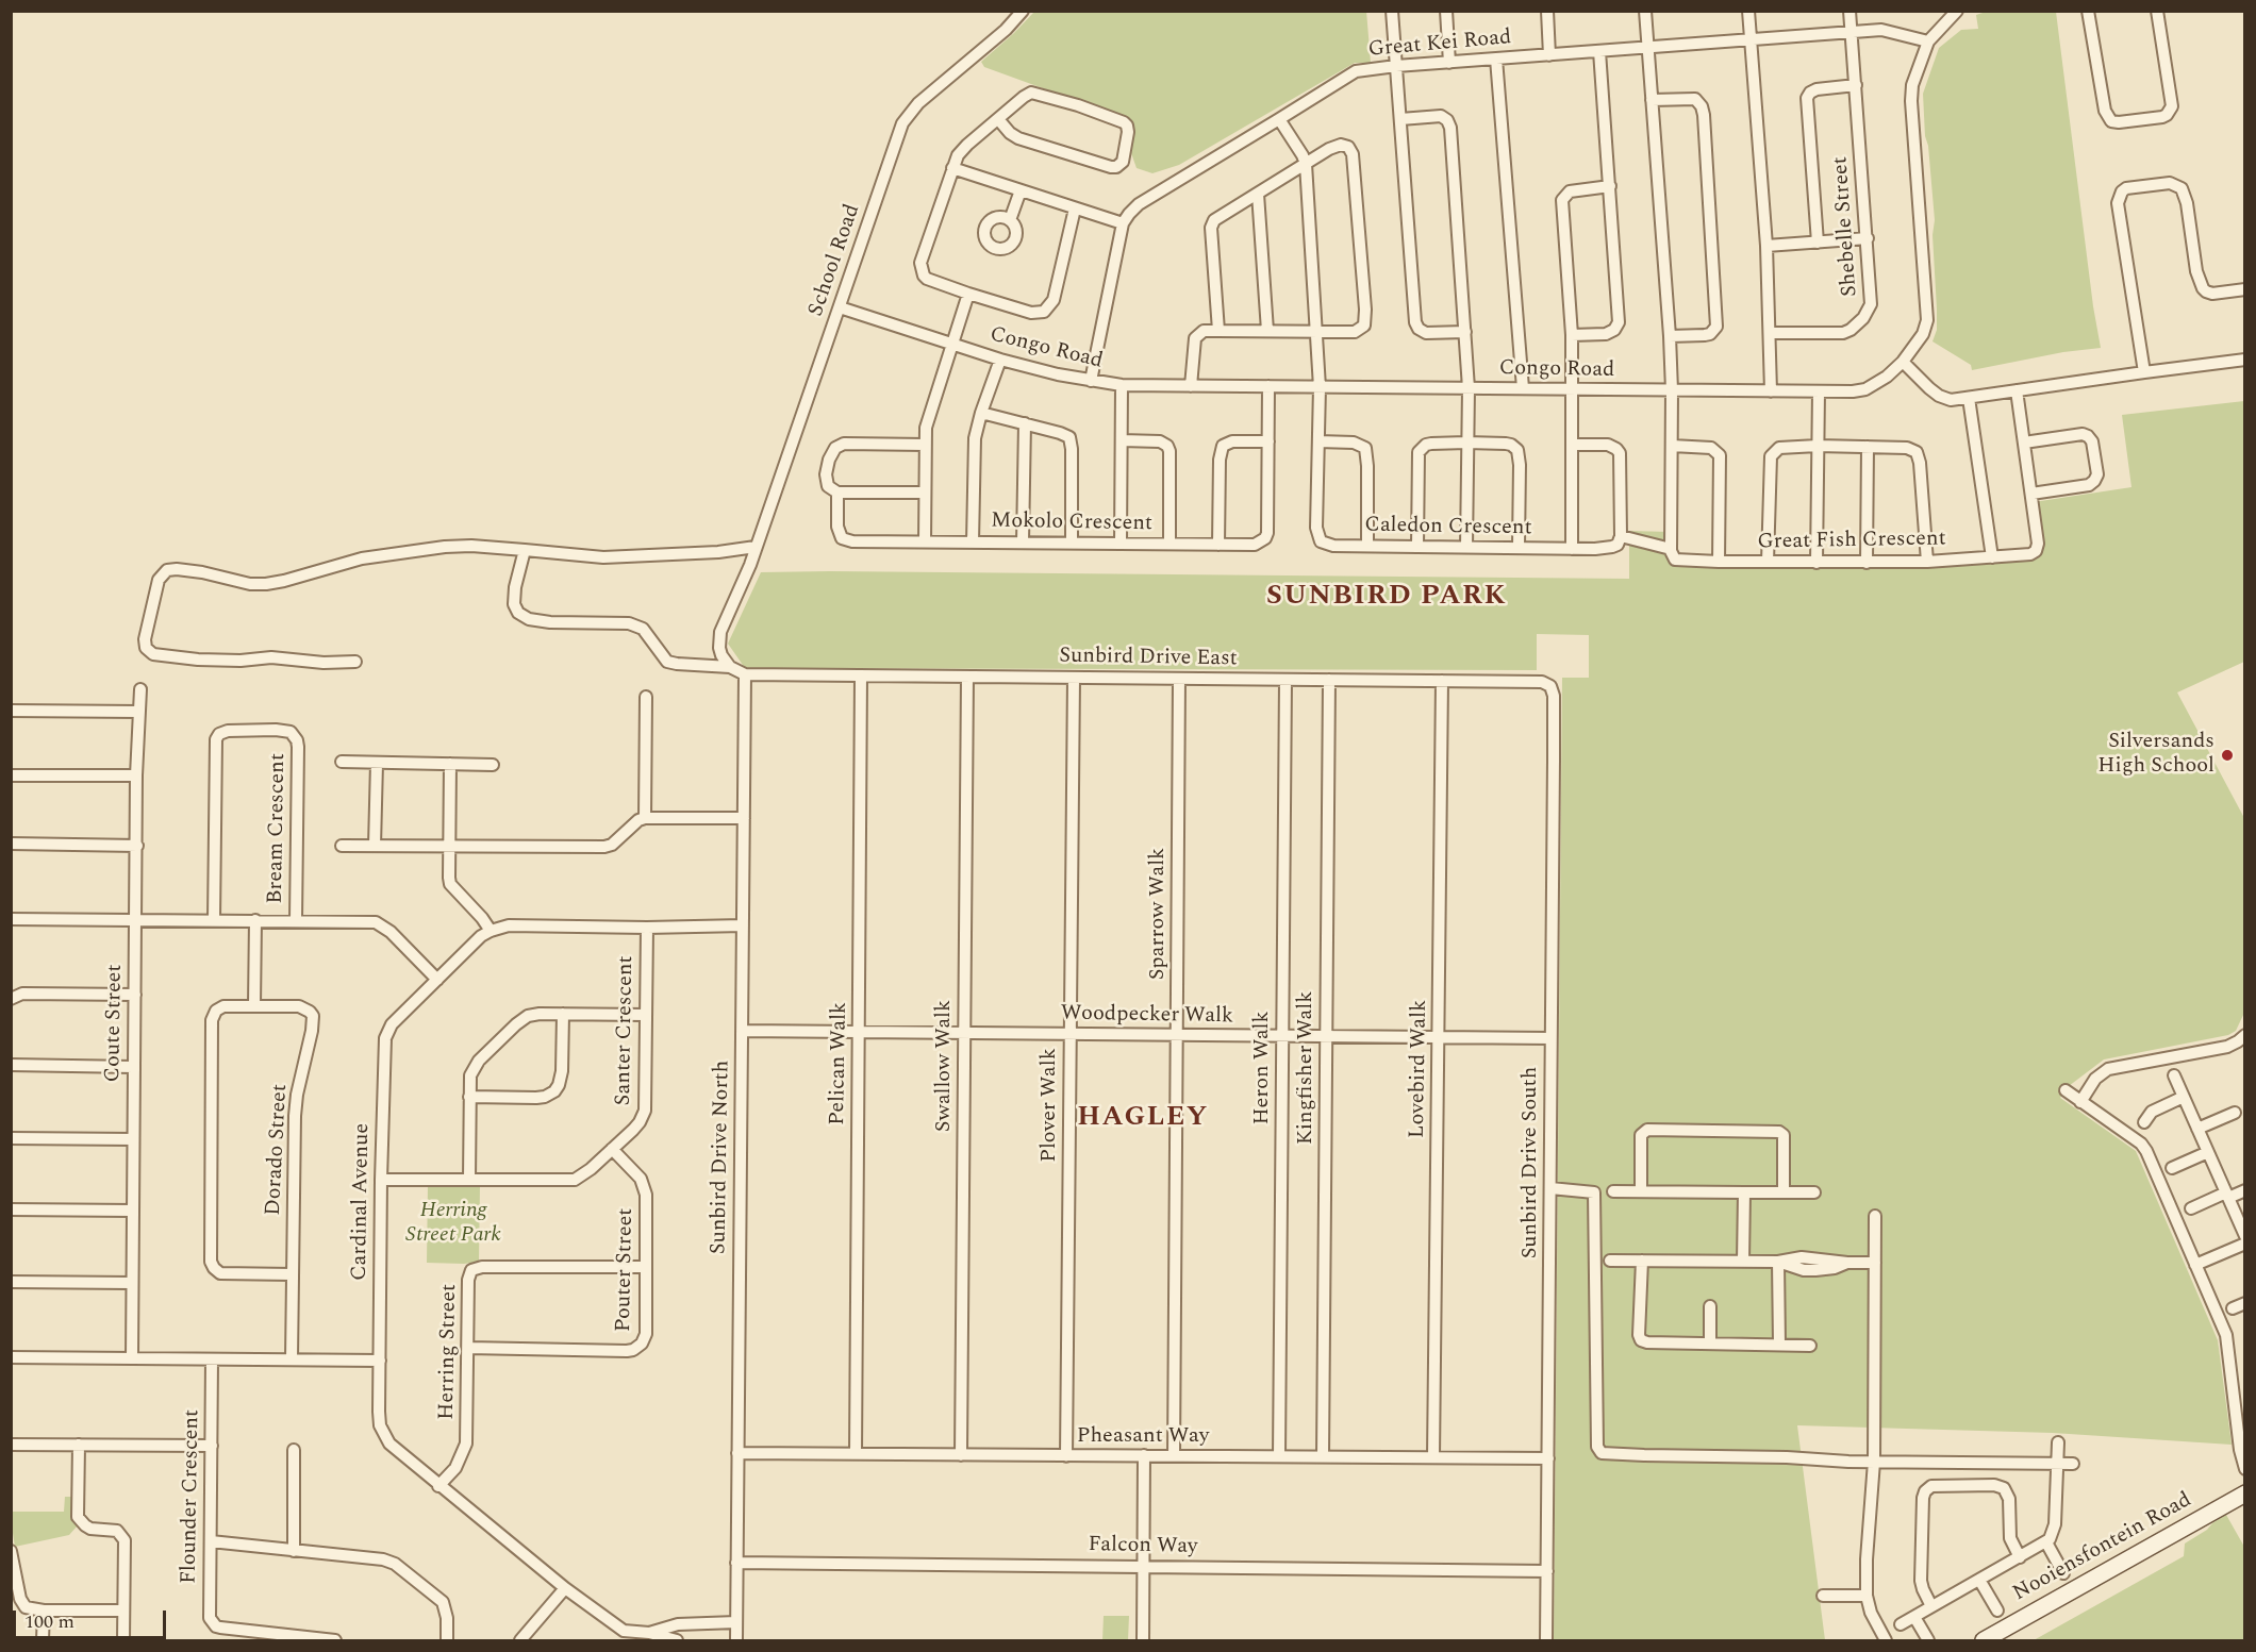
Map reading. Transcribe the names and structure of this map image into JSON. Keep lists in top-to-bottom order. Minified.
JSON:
{"streets":{"street":["Great Kei Road","Shebelle Street","School Road","Congo Road","Mokolo Crescent","Caledon Crescent","Great Fish Crescent","Sunbird Drive East","Bream Crescent","Sparrow Walk","Woodpecker Walk","Coute Street","Santer Crescent","Pelican Walk","Swallow Walk","Heron Walk","Kingfisher Walk","Lovebird Walk","Plover Walk","Dorado Street","Sunbird Drive North","Sunbird Drive South","Cardinal Avenue","Pouter Street","Herring Street","Pheasant Way","Flounder Crescent","Falcon Way","Nooiensfontein Road"]},"crossings":[["Great Kei Road","Shebelle Street"],["Great Kei Road","Congo Road"],["School Road","Congo Road"],["Congo Road","Mokolo Crescent"],["Congo Road","Caledon Crescent"],["Sunbird Drive East","Sparrow Walk"],["Sunbird Drive East","Pelican Walk"],["Sunbird Drive East","Swallow Walk"],["Sunbird Drive East","Heron Walk"],["Sunbird Drive East","Kingfisher Walk"],["Sunbird Drive East","Lovebird Walk"],["Sunbird Drive East","Plover Walk"],["Sunbird Drive East","Sunbird Drive North"],["Sunbird Drive East","Sunbird Drive South"],["Sparrow Walk","Woodpecker Walk"],["Sparrow Walk","Pheasant Way"],["Woodpecker Walk","Pelican Walk"],["Woodpecker Walk","Swallow Walk"],["Woodpecker Walk","Heron Walk"],["Woodpecker Walk","Kingfisher Walk"],["Woodpecker Walk","Lovebird Walk"],["Woodpecker Walk","Plover Walk"],["Woodpecker Walk","Sunbird Drive North"],["Woodpecker Walk","Sunbird Drive South"],["Santer Crescent","Cardinal Avenue"],["Santer Crescent","Pouter Street"],["Pelican Walk","Pheasant Way"],["Swallow Walk","Pheasant Way"],["Heron Walk","Pheasant Way"],["Kingfisher Walk","Pheasant Way"],["Lovebird Walk","Pheasant Way"],["Plover Walk","Pheasant Way"],["Sunbird Drive North","Cardinal Avenue"],["Sunbird Drive North","Pheasant Way"],["Sunbird Drive North","Falcon Way"],["Sunbird Drive South","Pheasant Way"],["Sunbird Drive South","Falcon Way"],["Cardinal Avenue","Herring Street"],["Pouter Street","Herring Street"]],"districts":["SUNBIRD PARK","HAGLEY"],"parks":["Herring Street Park"],"places":["Silversands High School"],"scale_bar":"100 m"}
